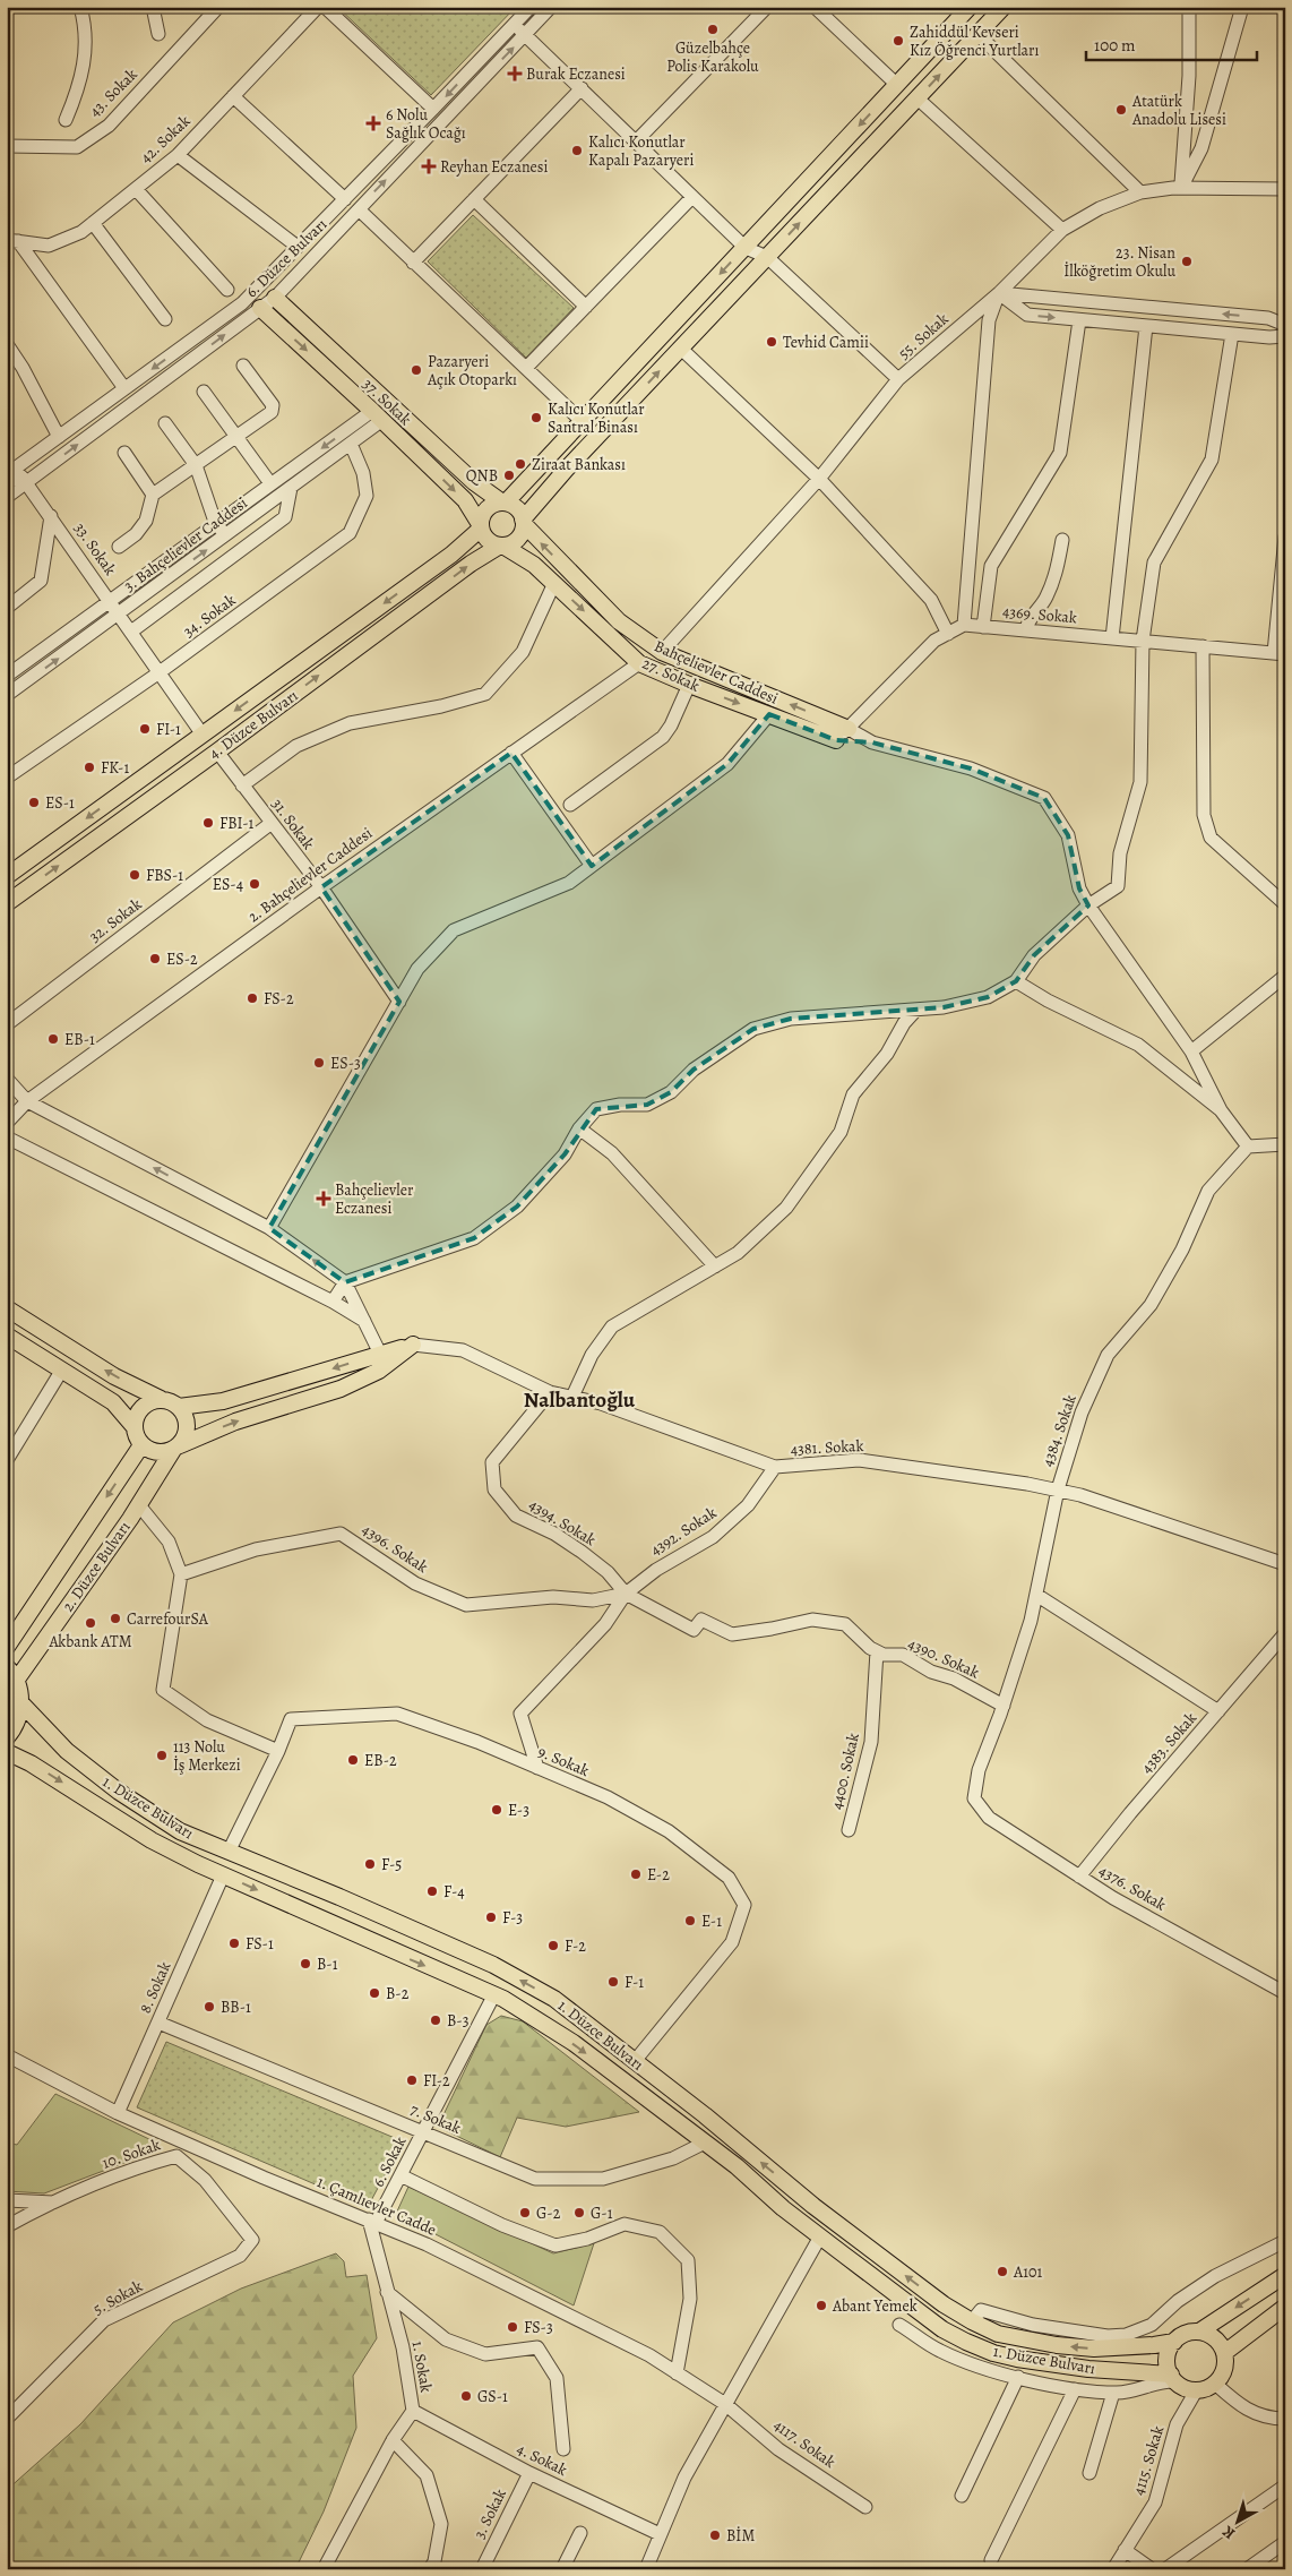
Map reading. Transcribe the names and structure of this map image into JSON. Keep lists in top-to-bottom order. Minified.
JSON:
{"streets":{"main road":["37. Sokak","Bahçelievler Caddesi","27. Sokak","4. Düzce Bulvarı","2. Düzce Bulvarı","1. Düzce Bulvarı"],"street":["43. Sokak","42. Sokak","6. Düzce Bulvarı","55. Sokak","3. Bahçelievler Caddesi","33. Sokak","4369. Sokak","34. Sokak","31. Sokak","2. Bahçelievler Caddesi","32. Sokak","4384. Sokak","4381. Sokak","4394. Sokak","4392. Sokak","4396. Sokak","4390. Sokak","4383. Sokak","9. Sokak","4400. Sokak","4376. Sokak","8. Sokak","7. Sokak","10. Sokak","6. Sokak","1. Çamlıevler Cadde","5. Sokak","1. Sokak","4117. Sokak","4. Sokak","4115. Sokak","3. Sokak"]},"crossings":[["6. Düzce Bulvarı","37. Sokak"],["6. Düzce Bulvarı","33. Sokak"],["55. Sokak","Bahçelievler Caddesi"],["37. Sokak","Bahçelievler Caddesi"],["37. Sokak","27. Sokak"],["37. Sokak","4. Düzce Bulvarı"],["3. Bahçelievler Caddesi","33. Sokak"],["3. Bahçelievler Caddesi","34. Sokak"],["33. Sokak","34. Sokak"],["33. Sokak","4. Düzce Bulvarı"],["Bahçelievler Caddesi","27. Sokak"],["Bahçelievler Caddesi","4. Düzce Bulvarı"],["27. Sokak","4. Düzce Bulvarı"],["27. Sokak","2. Bahçelievler Caddesi"],["4. Düzce Bulvarı","31. Sokak"],["31. Sokak","2. Bahçelievler Caddesi"],["31. Sokak","32. Sokak"],["4384. Sokak","4381. Sokak"],["4384. Sokak","4390. Sokak"],["4384. Sokak","4376. Sokak"],["4381. Sokak","4394. Sokak"],["4381. Sokak","4392. Sokak"],["4394. Sokak","4392. Sokak"],["4394. Sokak","4396. Sokak"],["4392. Sokak","4396. Sokak"],["4390. Sokak","4400. Sokak"],["4383. Sokak","4376. Sokak"],["9. Sokak","1. Düzce Bulvarı"],["1. Düzce Bulvarı","8. Sokak"],["1. Düzce Bulvarı","7. Sokak"],["1. Düzce Bulvarı","6. Sokak"],["1. Düzce Bulvarı","4115. Sokak"],["8. Sokak","7. Sokak"],["8. Sokak","1. Çamlıevler Cadde"],["7. Sokak","6. Sokak"],["10. Sokak","5. Sokak"],["6. Sokak","1. Çamlıevler Cadde"],["6. Sokak","1. Sokak"],["1. Çamlıevler Cadde","1. Sokak"],["1. Çamlıevler Cadde","4117. Sokak"],["1. Sokak","4. Sokak"],["4. Sokak","3. Sokak"]],"one_way":["Bahçelievler Caddesi","27. Sokak"],"districts":["Nalbantoğlu"],"places":{"other":["Güzelbahçe Polis Karakolu","Zahiddül Kevseri Kız Öğrenci Yurtları","Atatürk Anadolu Lisesi","Kalıcı Konutlar Kapalı Pazaryeri","23. Nisan İlköğretim Okulu","Tevhid Camii","Pazaryeri Açık Otoparkı","Kalıcı Konutlar Santral Binası","Ziraat Bankası","QNB","FI-1","FK-1","ES-1","FBI-1","FBS-1","ES-4","ES-2","FS-2","EB-1","ES-3","CarrefourSA","Akbank ATM","113 Nolu İş Merkezi","EB-2","E-3","F-5","E-2","F-4","F-3","E-1","FS-1","F-2","B-1","F-1","B-2","BB-1","B-3","FI-2","G-2","G-1","A101","Abant Yemek","FS-3","GS-1","BİM"],"health":["Burak Eczanesi","6 Nolu Sağlık Ocağı","Reyhan Eczanesi","Bahçelievler Eczanesi"]},"scale_bar":"100 m","north":"bottom left"}
